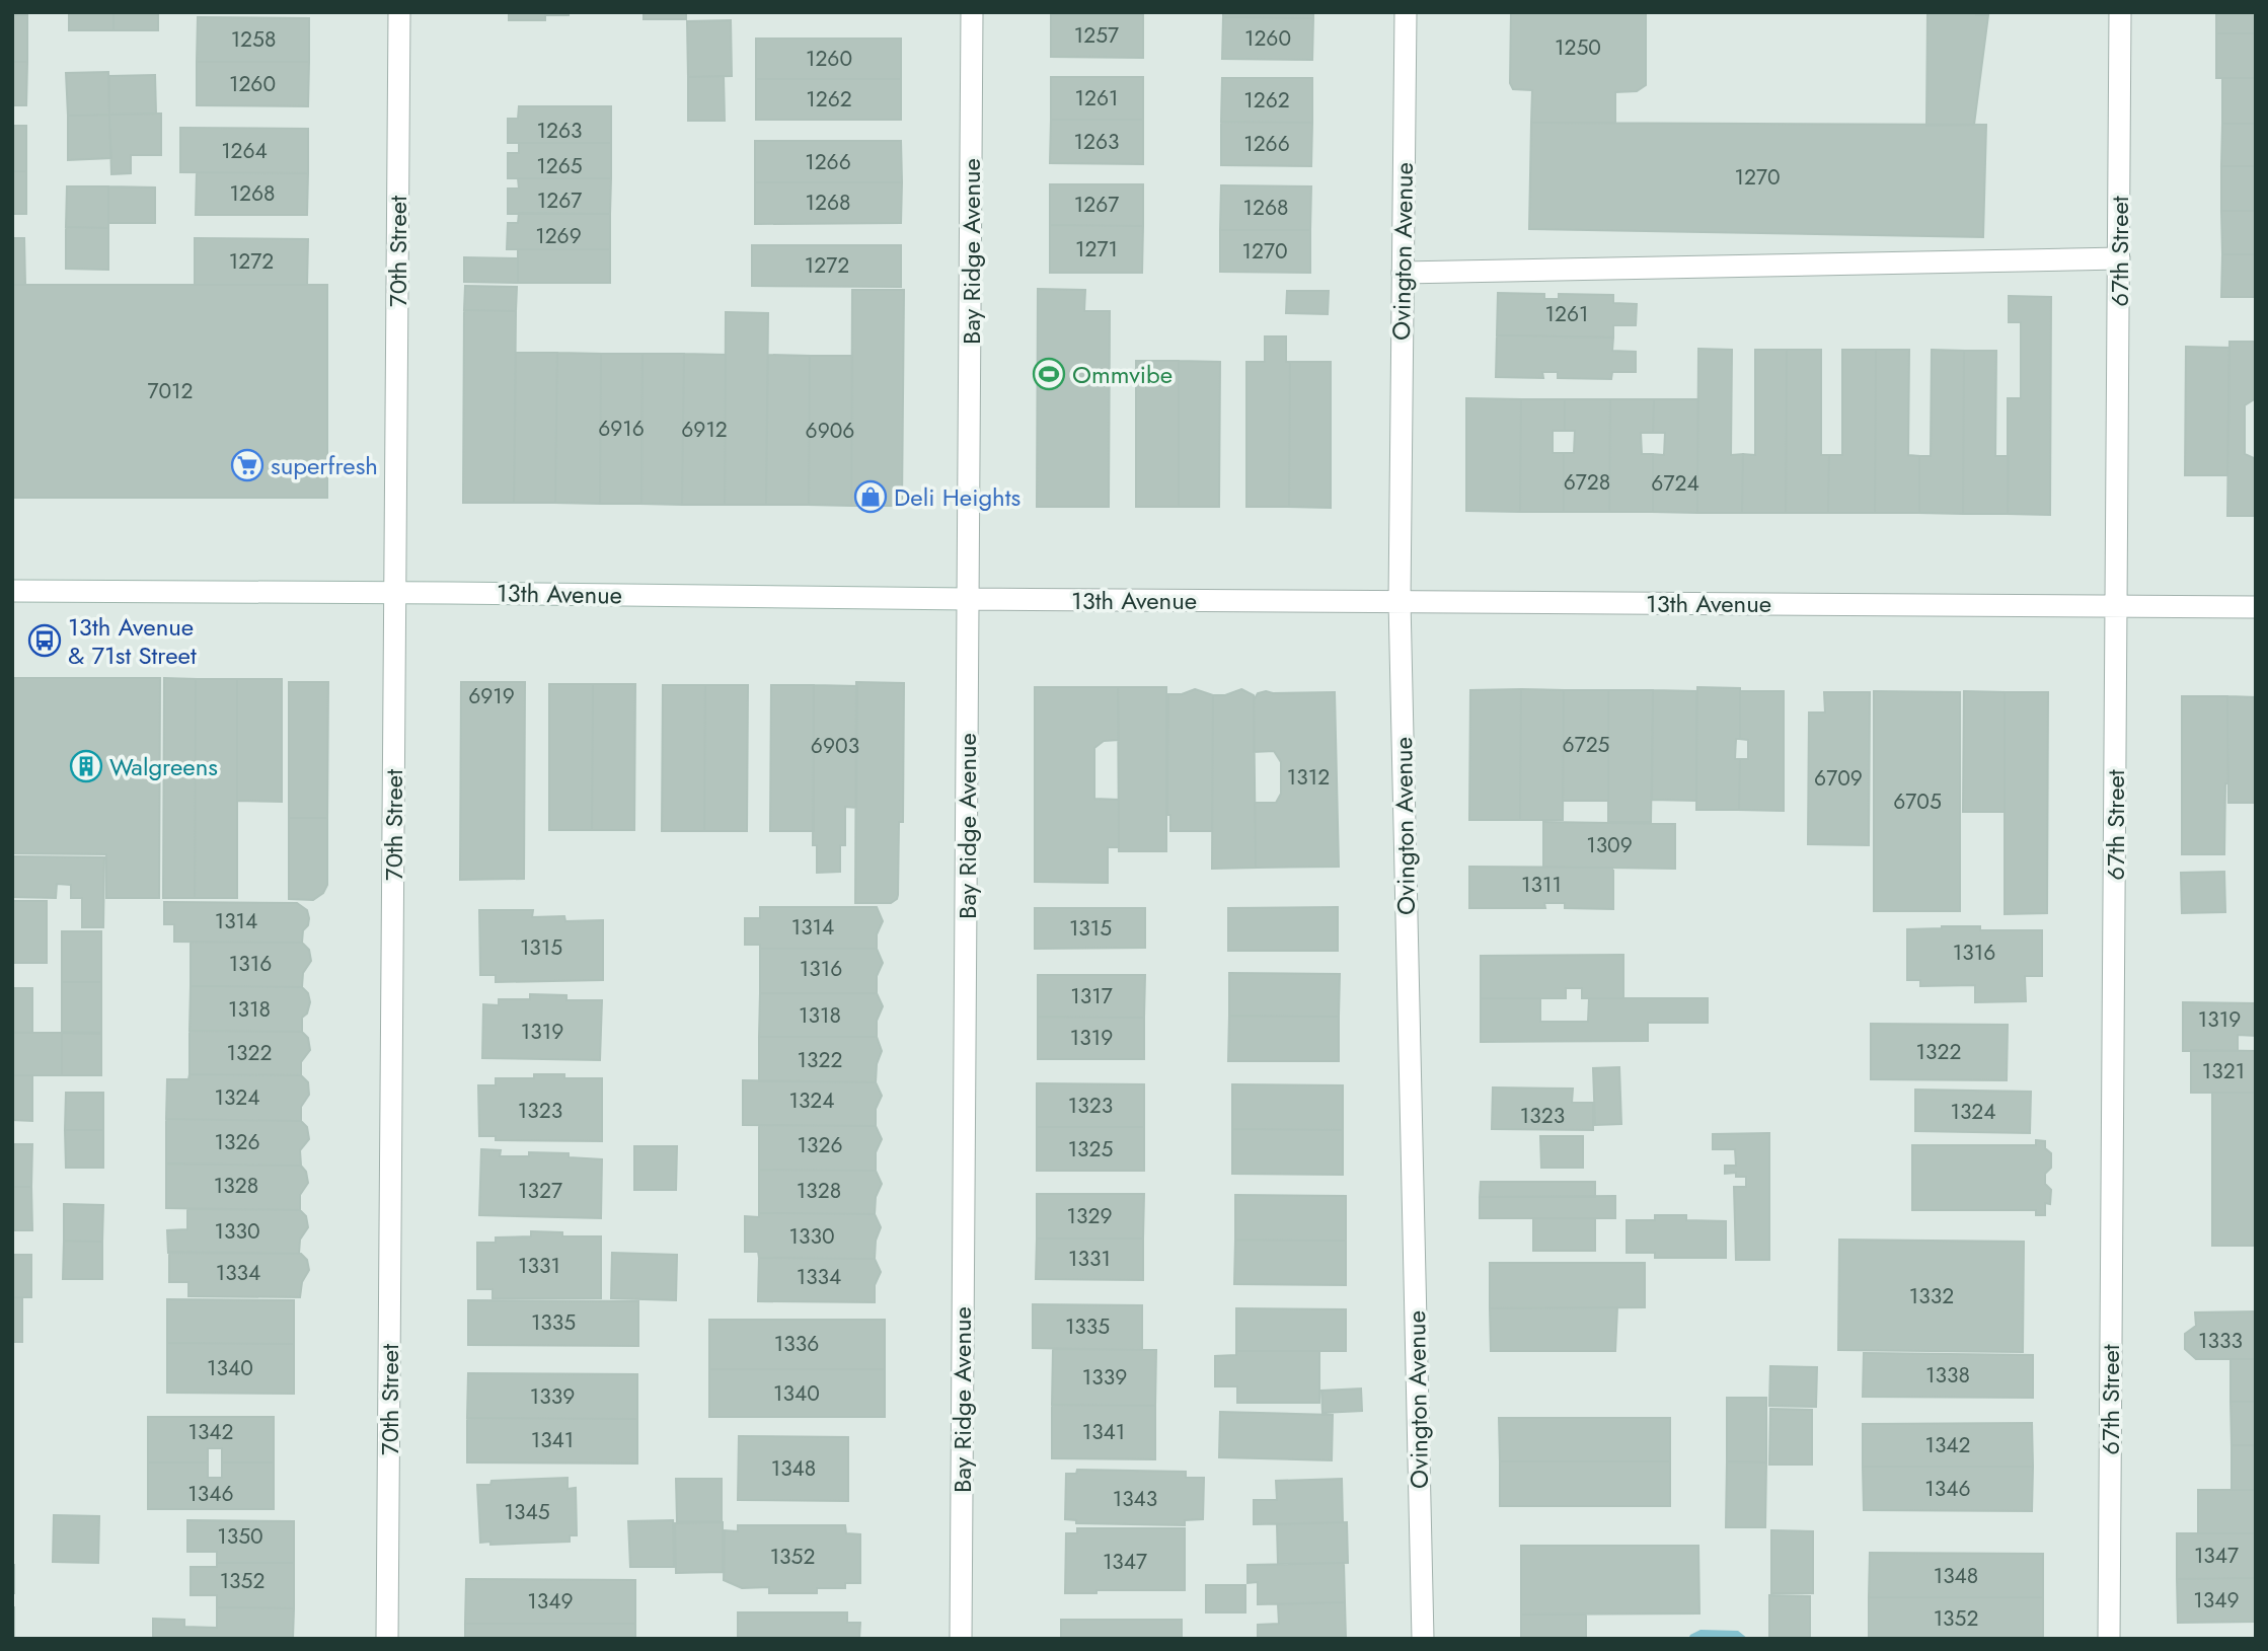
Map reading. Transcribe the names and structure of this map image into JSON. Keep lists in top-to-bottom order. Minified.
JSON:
{"streets":{"street":["70th Street","Bay Ridge Avenue","Ovington Avenue","67th Street","13th Avenue"]},"crossings":[["70th Street","13th Avenue"],["Bay Ridge Avenue","13th Avenue"],["Ovington Avenue","13th Avenue"],["67th Street","13th Avenue"]],"places":{"sports":["Ommvibe"],"supermarket":["superfresh"],"shop":["Deli Heights"],"bus stop":["13th Avenue & 71st Street"],"building":["Walgreens"]},"house_numbers":["1257","1260","1258","1250","1260","1260","1261","1262","1262","1263","1263","1266","1264","1266","1265","1270","1268","1267","1268","1267","1268","1269","1271","1270","1272","1272","1261","7012","6916","6912","6906","6728","6724","6919","6725","6903","1312","6709","6705","1309","1311","1314","1314","1315","1315","1316","1316","1316","1317","1318","1318","1319","1319","1319","1322","1322","1322","1321","1324","1324","1323","1323","1324","1323","1326","1326","1325","1328","1327","1328","1329","1330","1330","1331","1331","1334","1334","1332","1335","1335","1333","1336","1340","1338","1339","1340","1339","1342","1341","1341","1342","1348","1346","1346","1343","1345","1350","1347","1352","1347","1348","1352","1349","1349","1352"]}
